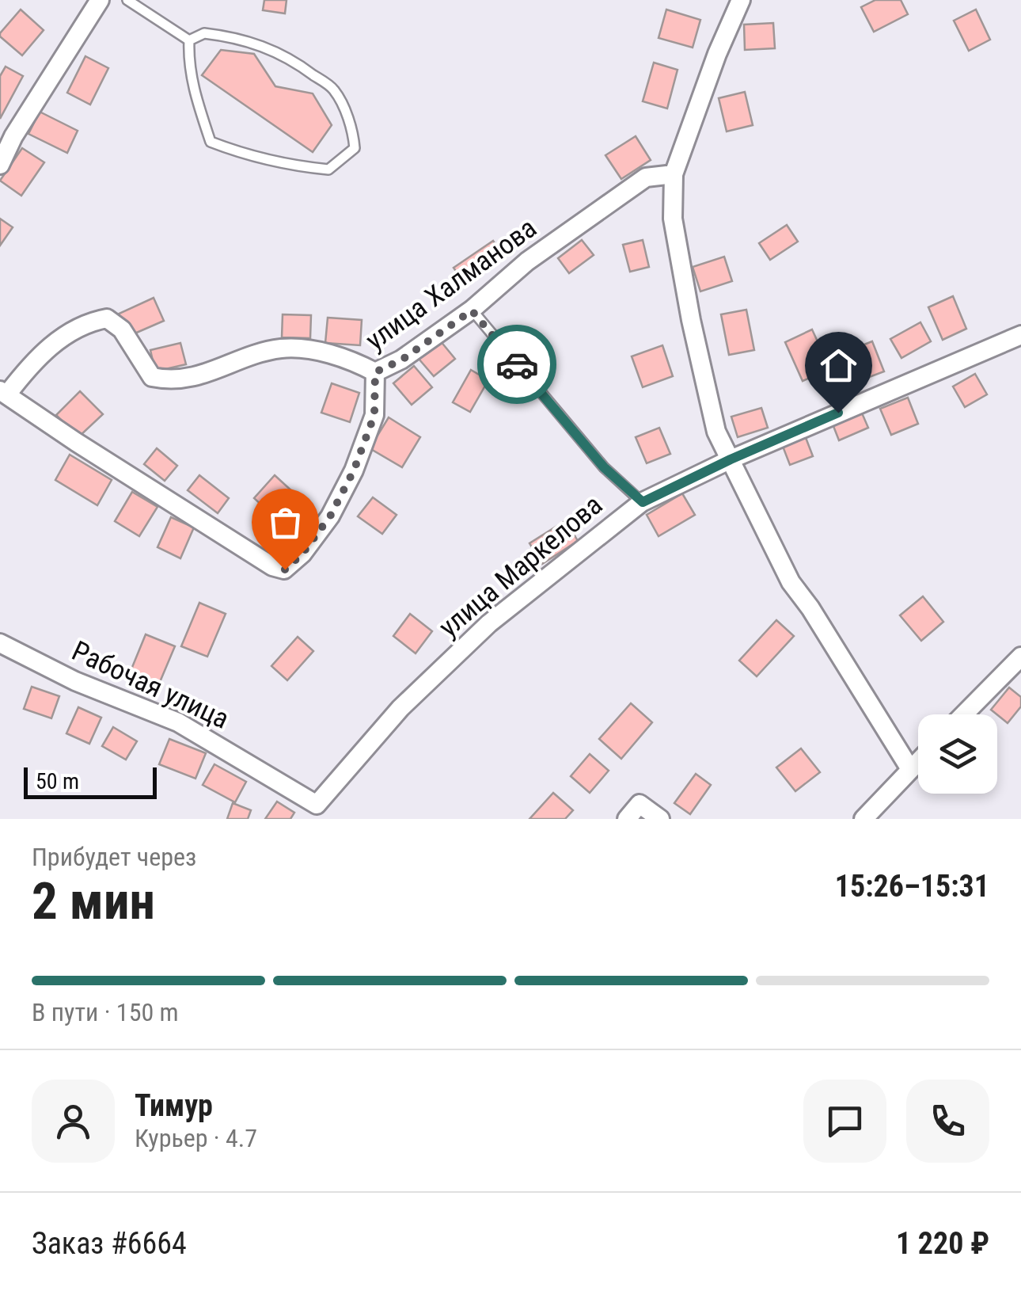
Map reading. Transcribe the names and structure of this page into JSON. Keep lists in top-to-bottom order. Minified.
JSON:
{"streets":{"street":["улица Халманова","улица Маркелова","Рабочая улица"]},"crossings":[["улица Маркелова","Рабочая улица"]],"scale_bar":"50 m","page":{"scale":"50 m","heading":["2 мин","Прибудет через","15:26–15:31"],"panel":["Тимур","Курьер · 4.7","Заказ #6664","1 220 ₽"],"bar":"В пути · 150 m"}}
